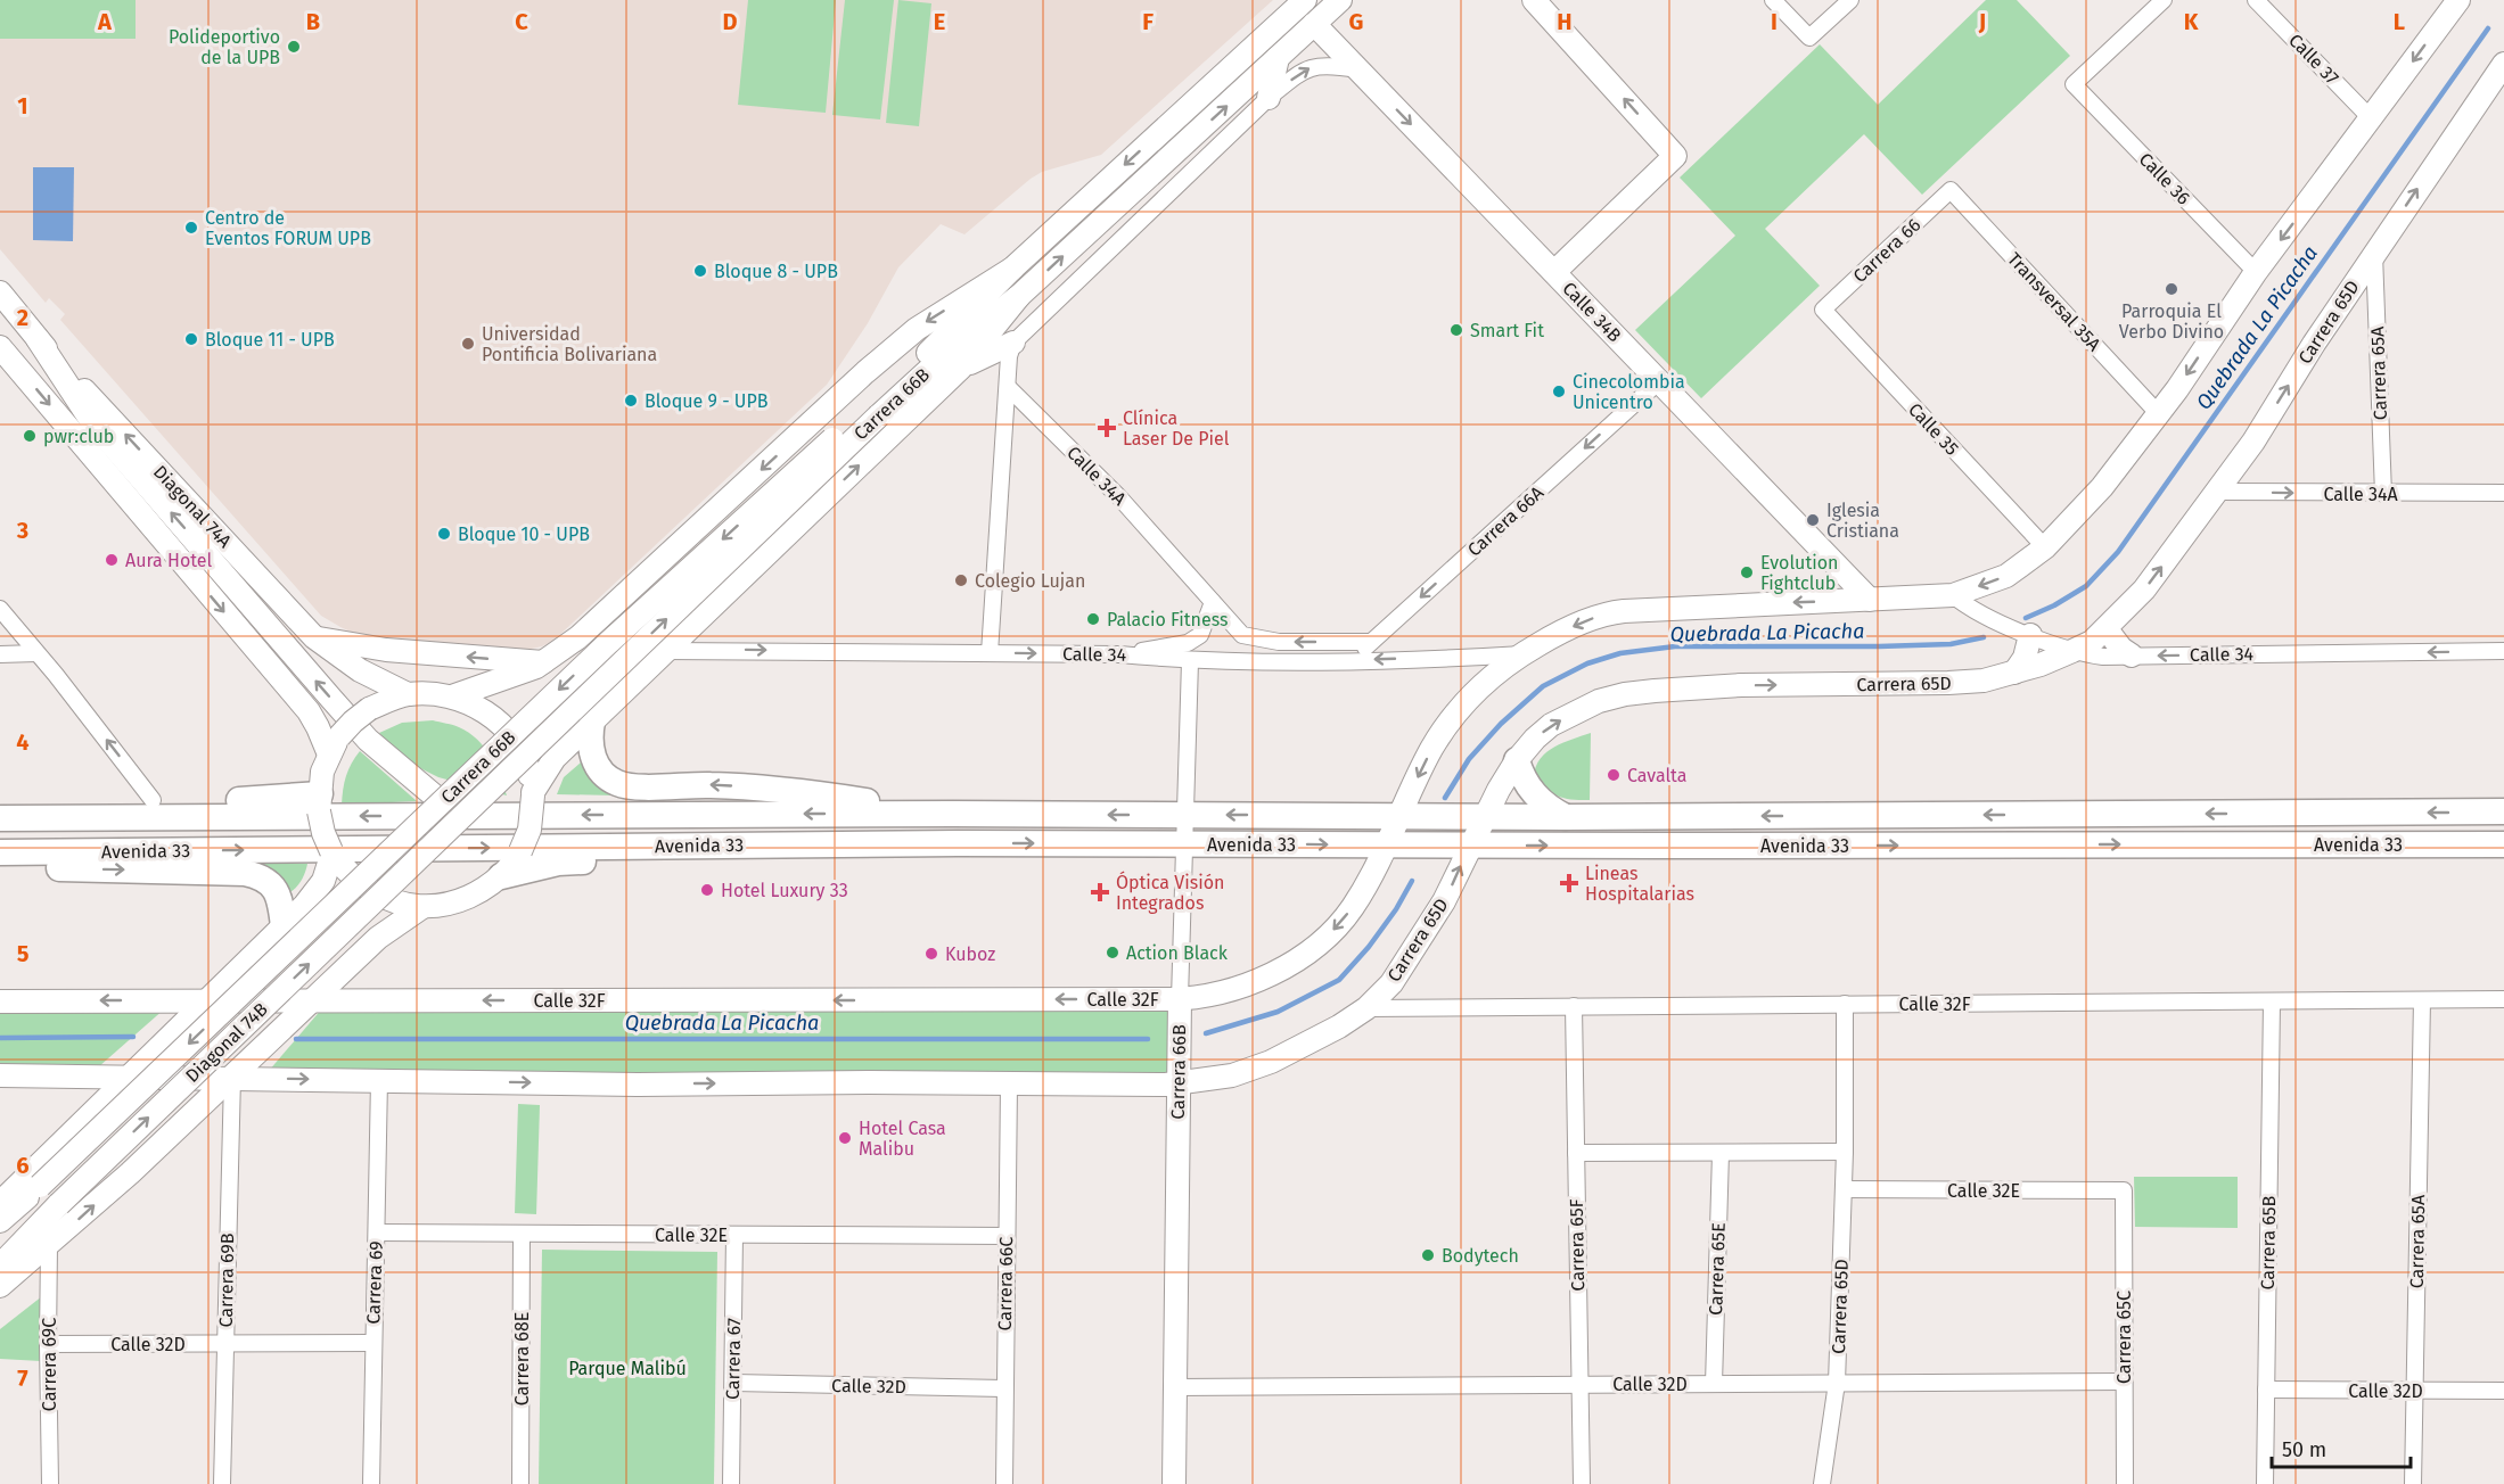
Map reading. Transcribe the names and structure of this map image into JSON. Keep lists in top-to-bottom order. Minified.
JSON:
{"streets":{"main road":["Calle 34B","Carrera 65D","Carrera 66B","Diagonal 74A","Avenida 33","Calle 32F","Diagonal 74B"],"street":["Calle 37","Calle 36","Carrera 66","Transversal 35A","Carrera 65A","Calle 35","Calle 34A","Carrera 66A","Calle 34","Calle 32E","Carrera 65B","Carrera 65F","Carrera 65E","Carrera 69B","Carrera 69","Carrera 66C","Carrera 65C","Calle 32D","Carrera 68E","Carrera 67","Carrera 69C"]},"crossings":[["Carrera 66","Transversal 35A"],["Carrera 66","Calle 35"],["Calle 34B","Carrera 66B"],["Calle 34B","Carrera 66A"],["Carrera 65D","Carrera 65A"],["Carrera 65D","Carrera 66B"],["Carrera 65D","Calle 34A"],["Carrera 65D","Calle 34"],["Carrera 65D","Avenida 33"],["Carrera 65D","Calle 32F"],["Carrera 65D","Calle 32E"],["Carrera 65D","Calle 32D"],["Carrera 65A","Calle 34A"],["Carrera 65A","Calle 32F"],["Carrera 65A","Calle 32D"],["Carrera 66B","Calle 34"],["Carrera 66B","Avenida 33"],["Carrera 66B","Calle 32F"],["Carrera 66B","Diagonal 74B"],["Carrera 66B","Calle 32D"],["Calle 34A","Carrera 66A"],["Carrera 66A","Calle 34"],["Avenida 33","Diagonal 74B"],["Calle 32F","Carrera 65B"],["Calle 32F","Carrera 65F"],["Calle 32E","Carrera 69"],["Calle 32E","Carrera 66C"],["Calle 32E","Carrera 65C"],["Calle 32E","Carrera 68E"],["Calle 32E","Carrera 67"],["Carrera 65B","Calle 32D"],["Carrera 65F","Calle 32D"],["Carrera 65E","Calle 32D"],["Carrera 69B","Calle 32D"],["Carrera 69","Calle 32D"],["Carrera 66C","Calle 32D"],["Carrera 65C","Calle 32D"],["Calle 32D","Carrera 67"],["Calle 32D","Carrera 69C"]],"one_way":["Calle 34B","Carrera 66A"],"water":["Quebrada La Picacha"],"parks":["Parque Malibú"],"places":{"other":["Polideportivo de la UPB","Centro de Eventos FORUM UPB","Bloque 8 - UPB","Parroquia El Verbo Divino","Smart Fit","Bloque 11 - UPB","Universidad Pontificia Bolivariana","Cinecolombia Unicentro","Bloque 9 - UPB","pwr:club","Iglesia Cristiana","Bloque 10 - UPB","Aura Hotel","Evolution Fightclub","Colegio Lujan","Palacio Fitness","Cavalta","Hotel Luxury 33","Action Black","Kuboz","Hotel Casa Malibu","Bodytech"],"health":["Clínica Laser De Piel","Lineas Hospitalarias","Óptica Visión Integrados"]},"scale_bar":"50 m","grid":{"columns":["A","B","C","D","E","F","G","H","I","J","K","L"],"rows":["1","2","3","4","5","6","7"]}}
